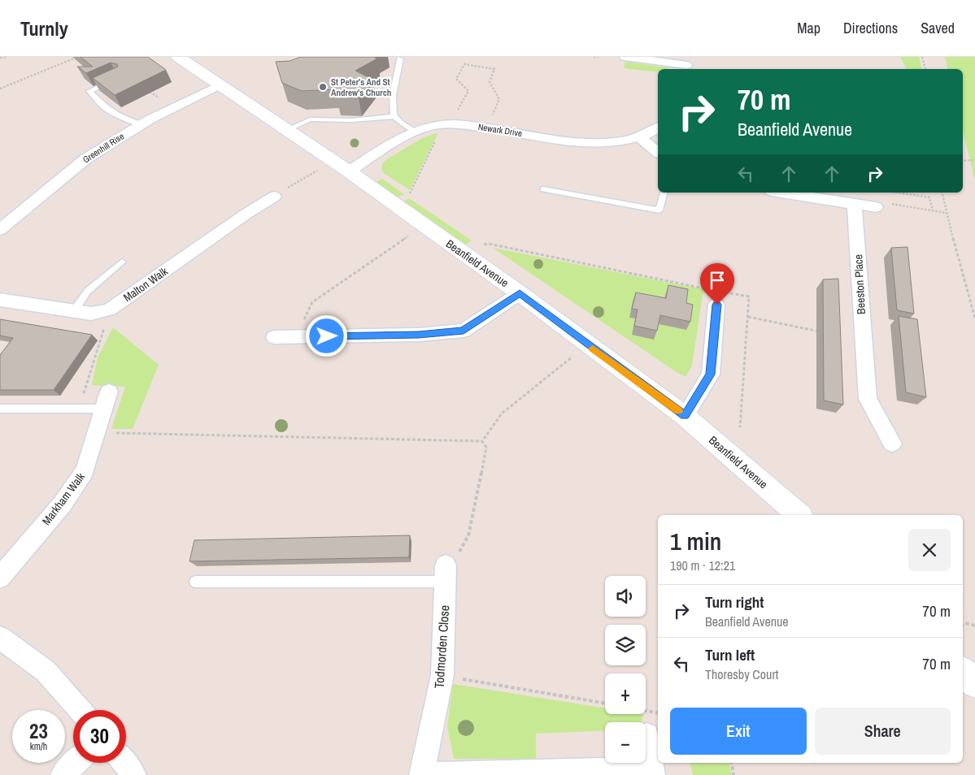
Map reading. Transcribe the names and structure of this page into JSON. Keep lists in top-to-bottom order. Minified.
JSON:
{"streets":{"street":["Newark Drive","Greenhill Rise","Beanfield Avenue","Malton Walk","Beeston Place","Markham Walk","Todmorden Close"]},"crossings":[["Newark Drive","Beanfield Avenue"],["Greenhill Rise","Beanfield Avenue"]],"places":["St Peter's And St Andrew's Church"],"page":{"header":"Turnly","nav":["Map","Directions","Saved"],"turn":["70 m","Beanfield Avenue"],"heading":["1 min","190 m · 12:21"],"map_buttons":["+","−"],"list":[{"name":"Turn right","note":"Beanfield Avenue","value":"70 m"},{"name":"Turn left","note":"Thoresby Court","value":"70 m"}],"buttons":["Exit","Share"],"speed":"23 km/h","limit":"30"}}
